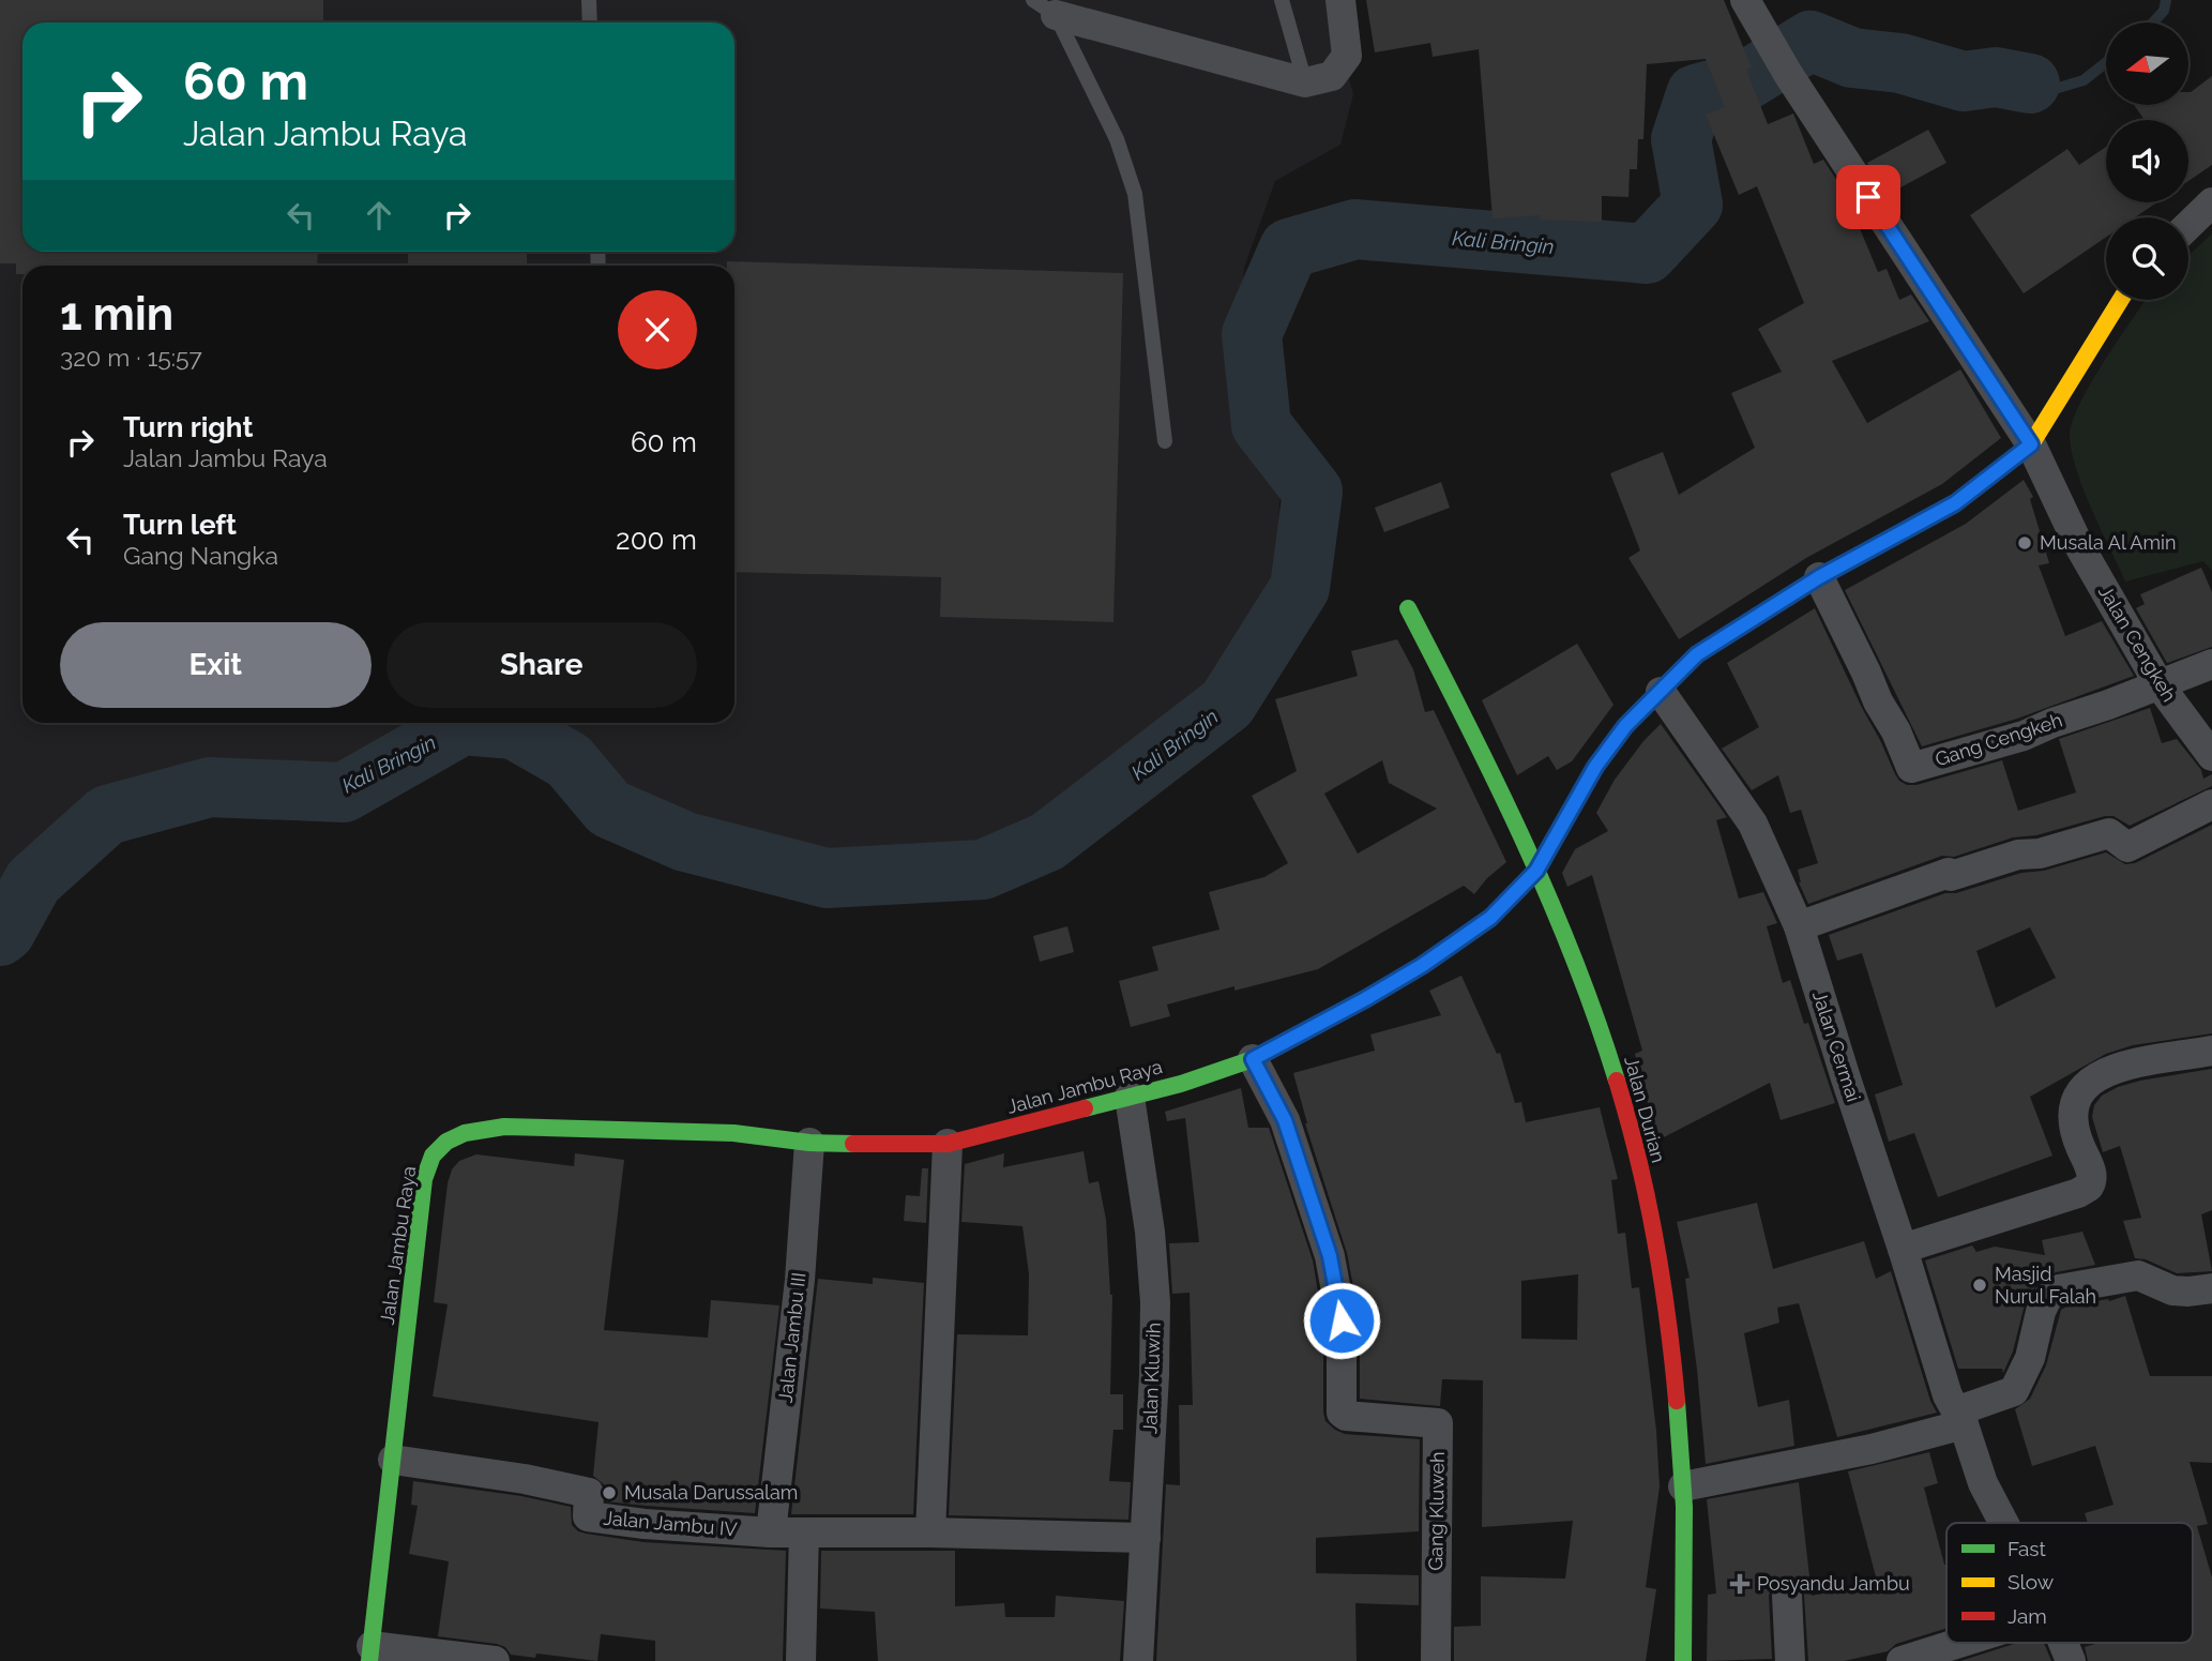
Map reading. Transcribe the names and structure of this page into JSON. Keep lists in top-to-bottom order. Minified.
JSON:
{"streets":{"street":["Jalan Cengkeh","Gang Cengkeh","Jalan Cermai","Jalan Jambu Raya","Jalan Durian","Jalan Jambu III","Jalan Kluwih","Gang Kluweh","Jalan Jambu IV"]},"crossings":[["Jalan Cengkeh","Gang Cengkeh"],["Jalan Cengkeh","Jalan Jambu Raya"],["Gang Cengkeh","Jalan Jambu Raya"],["Jalan Cermai","Jalan Jambu Raya"],["Jalan Jambu Raya","Jalan Durian"],["Jalan Jambu Raya","Jalan Jambu III"],["Jalan Jambu Raya","Jalan Kluwih"],["Jalan Jambu Raya","Gang Kluweh"],["Jalan Jambu Raya","Jalan Jambu IV"],["Jalan Jambu III","Jalan Jambu IV"],["Jalan Kluwih","Jalan Jambu IV"]],"water":["Kali Bringin"],"places":{"other":["Musala Al Amin","Masjid Nurul Falah","Musala Darussalam"],"health":["Posyandu Jambu"]},"legend":["Fast","Slow","Jam"],"north":"left","page":{"turn":["60 m","Jalan Jambu Raya"],"heading":["1 min","320 m · 15:57"],"list":[{"name":"Turn right","note":"Jalan Jambu Raya","value":"60 m"},{"name":"Turn left","note":"Gang Nangka","value":"200 m"}],"buttons":["Exit","Share"]}}
